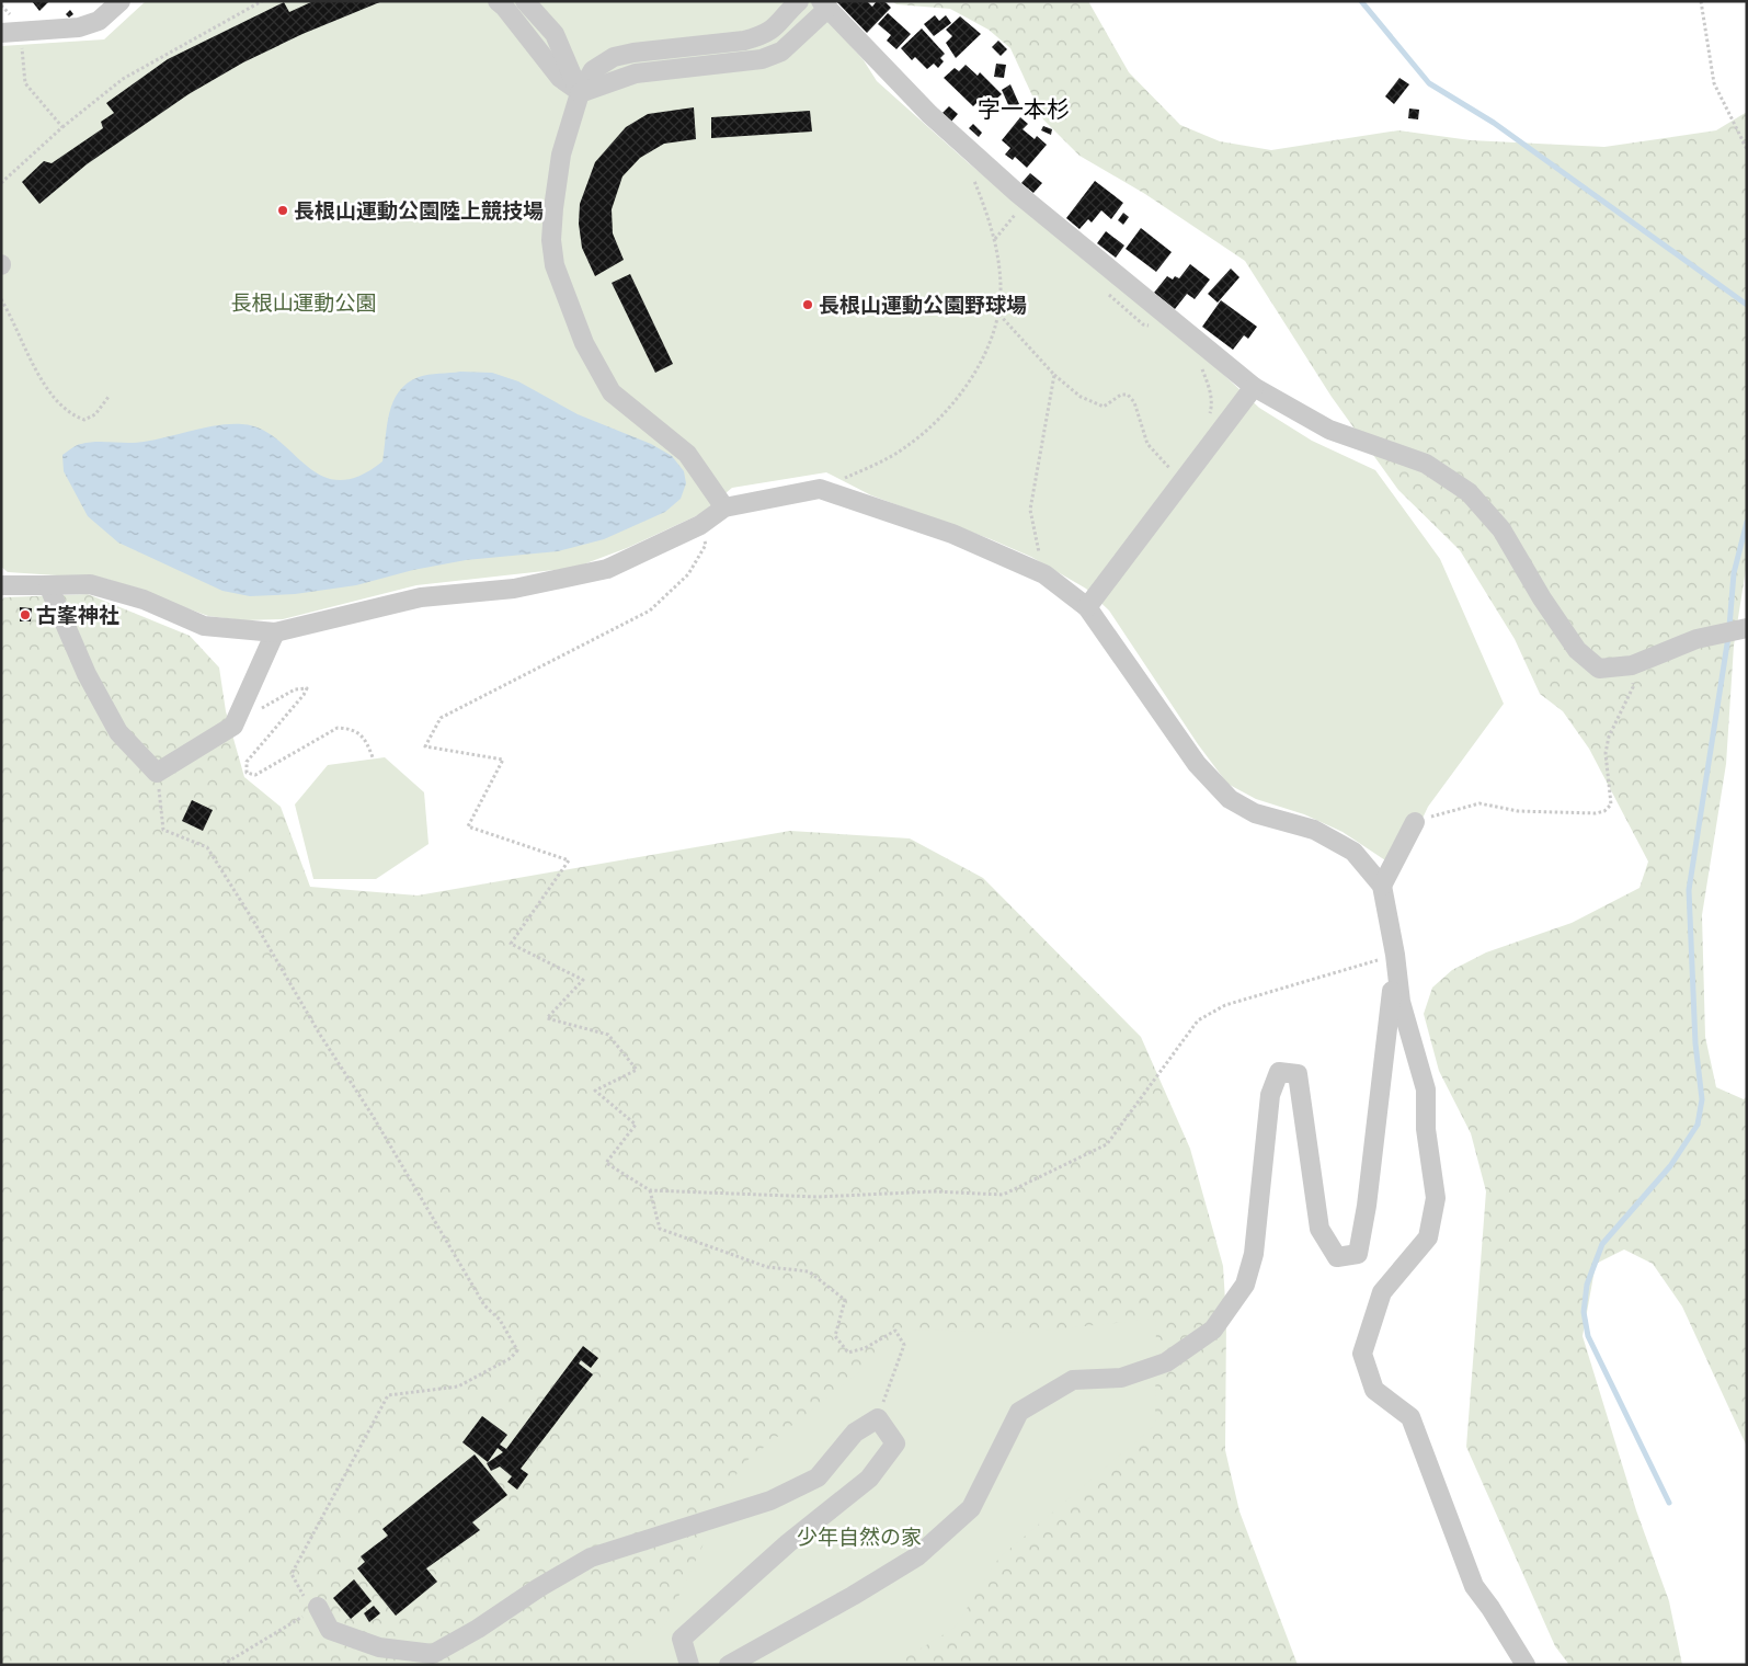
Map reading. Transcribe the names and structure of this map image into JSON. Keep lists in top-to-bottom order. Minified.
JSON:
{"districts":["字一本杉"],"parks":["長根山運動公園","少年自然の家"],"places":["長根山運動公園陸上競技場","長根山運動公園野球場","古峯神社"]}
